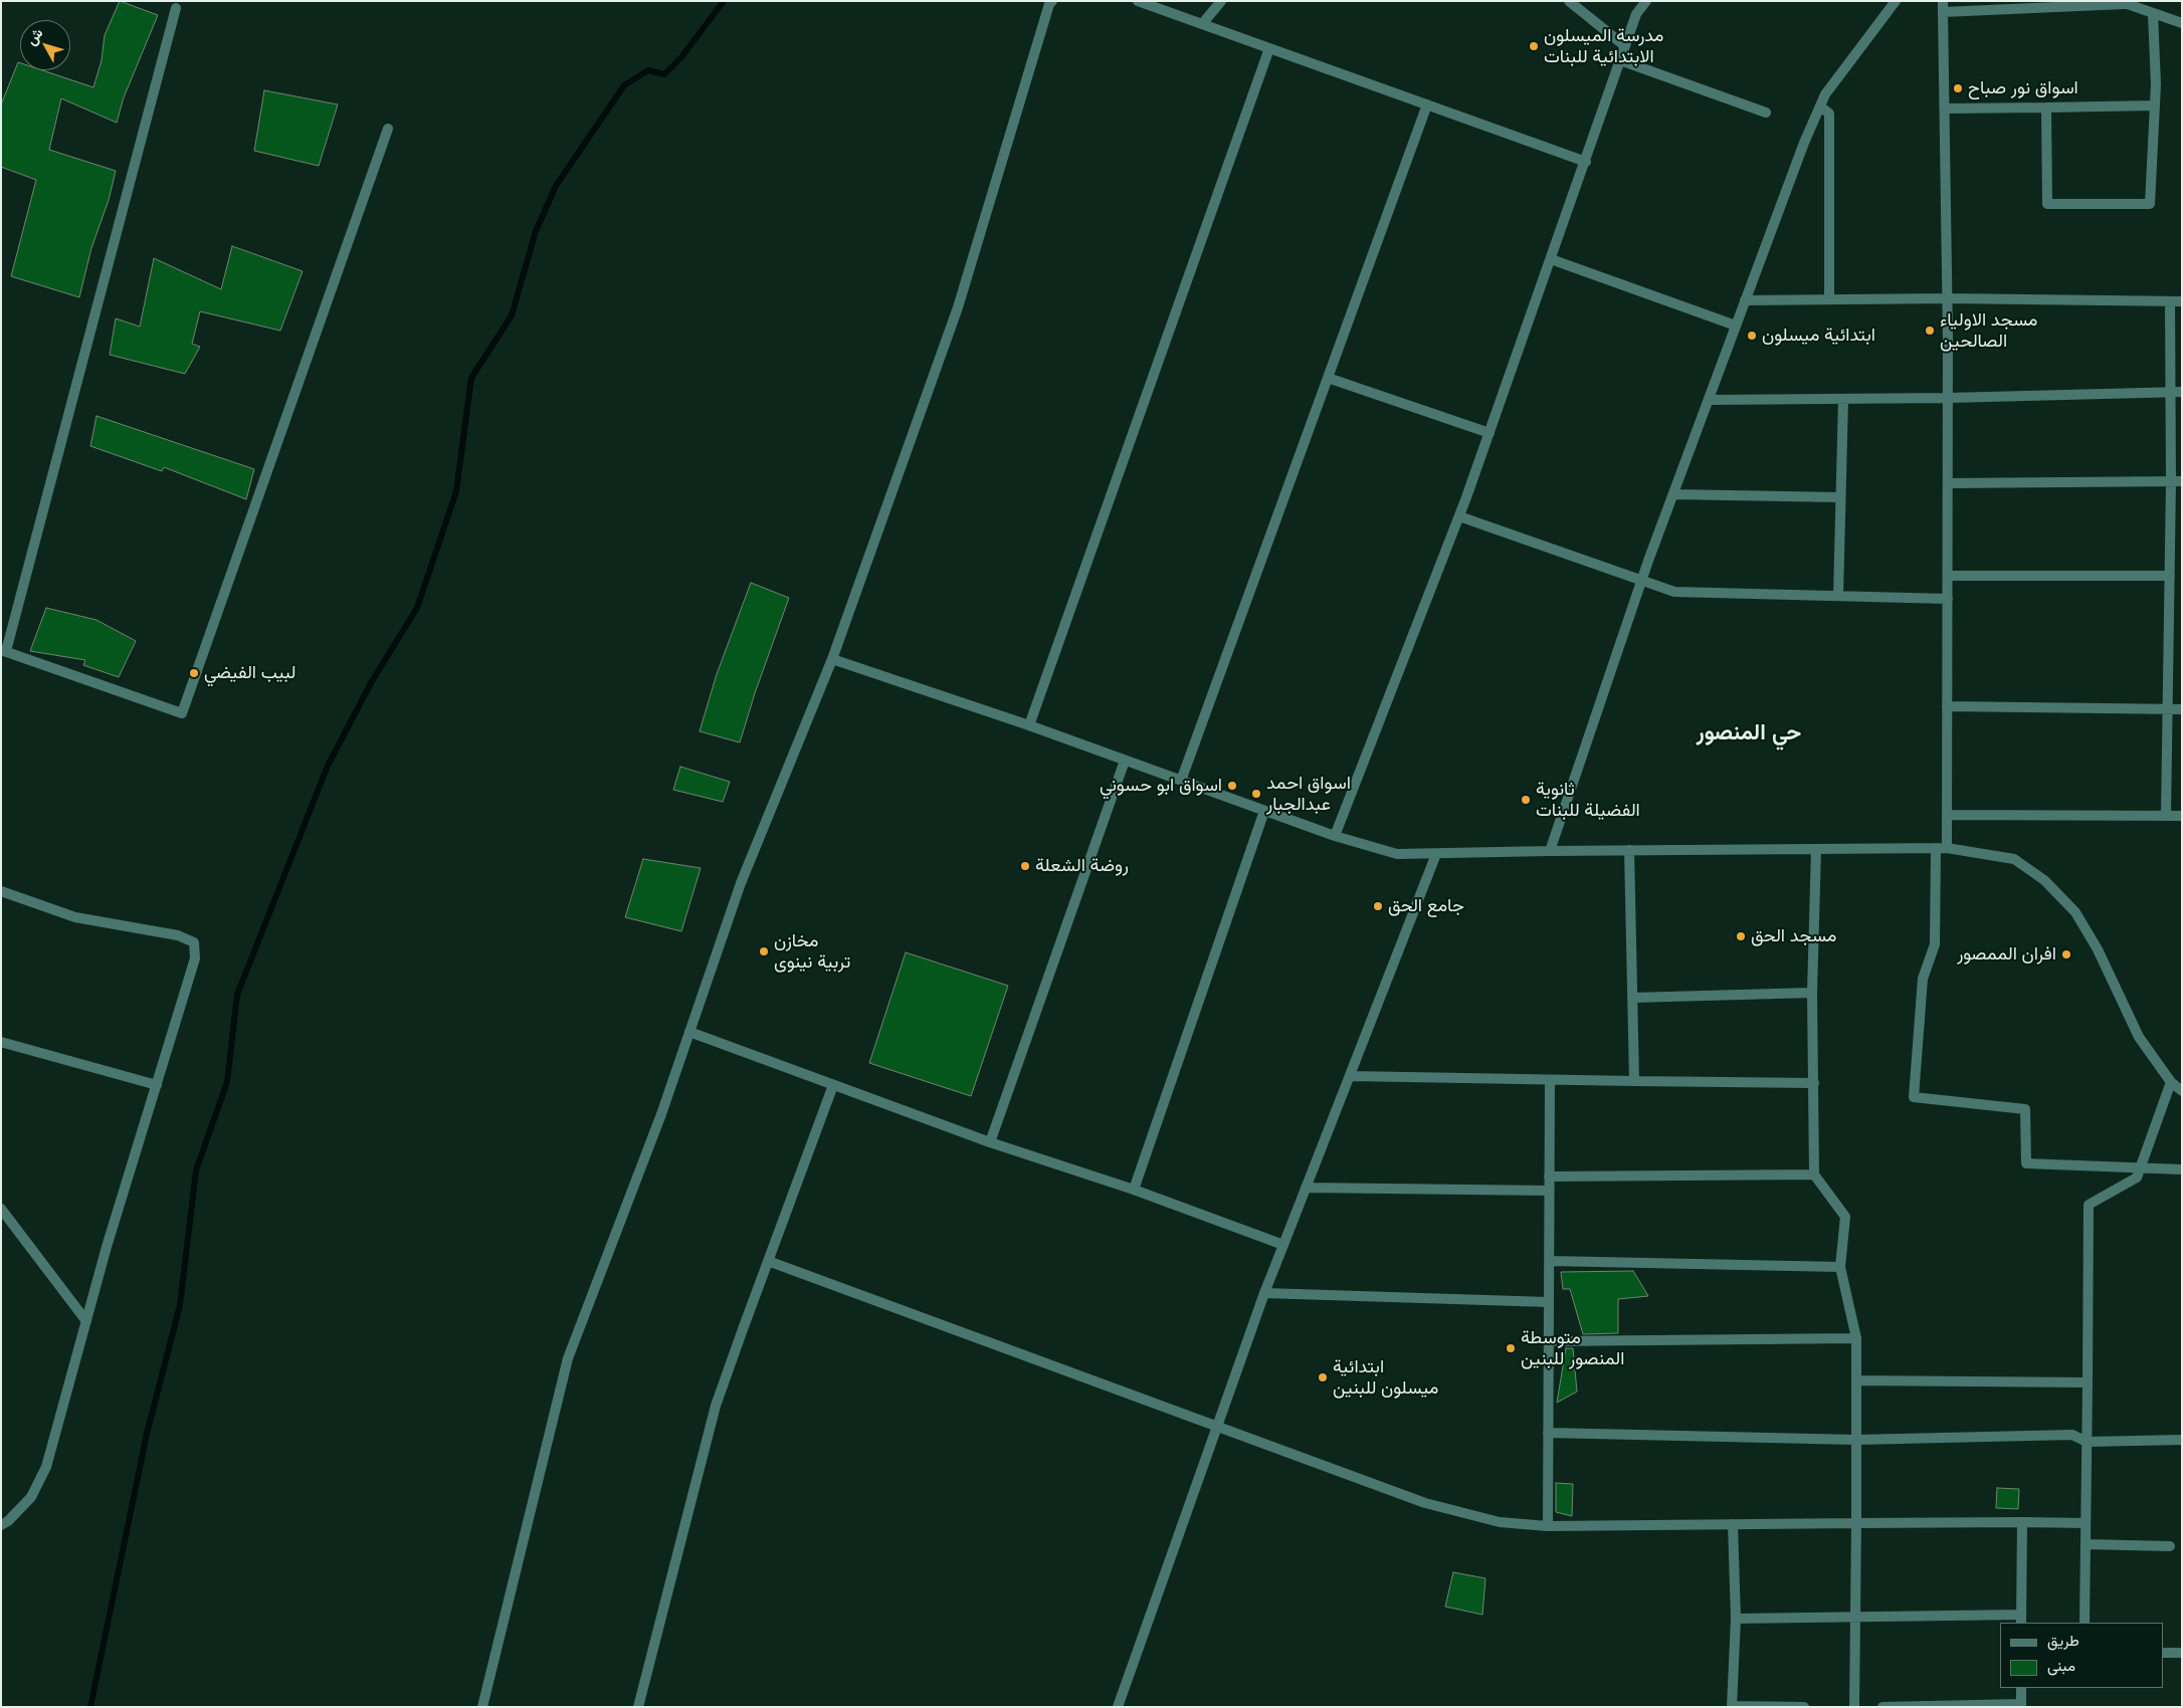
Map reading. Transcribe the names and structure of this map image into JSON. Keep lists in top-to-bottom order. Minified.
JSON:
{"districts":["حي المنصور"],"places":["مدرسة الميسلون الابتدائية للبنات","اسواق نور صباح","مسجد الاولياء الصالحين","ابتدائية ميسلون","لبيب الفيضي","اسواق ابو حسوني","اسواق احمد عبدالجبار","ثانوية الفضيلة للبنات","روضة الشعلة","جامع الحق","مسجد الحق","مخازن تربية نينوى","افران الممصور","متوسطة المنصور للبنين","ابتدائية ميسلون للبنين"],"legend":["طريق","مبنى"],"north":"top left"}
